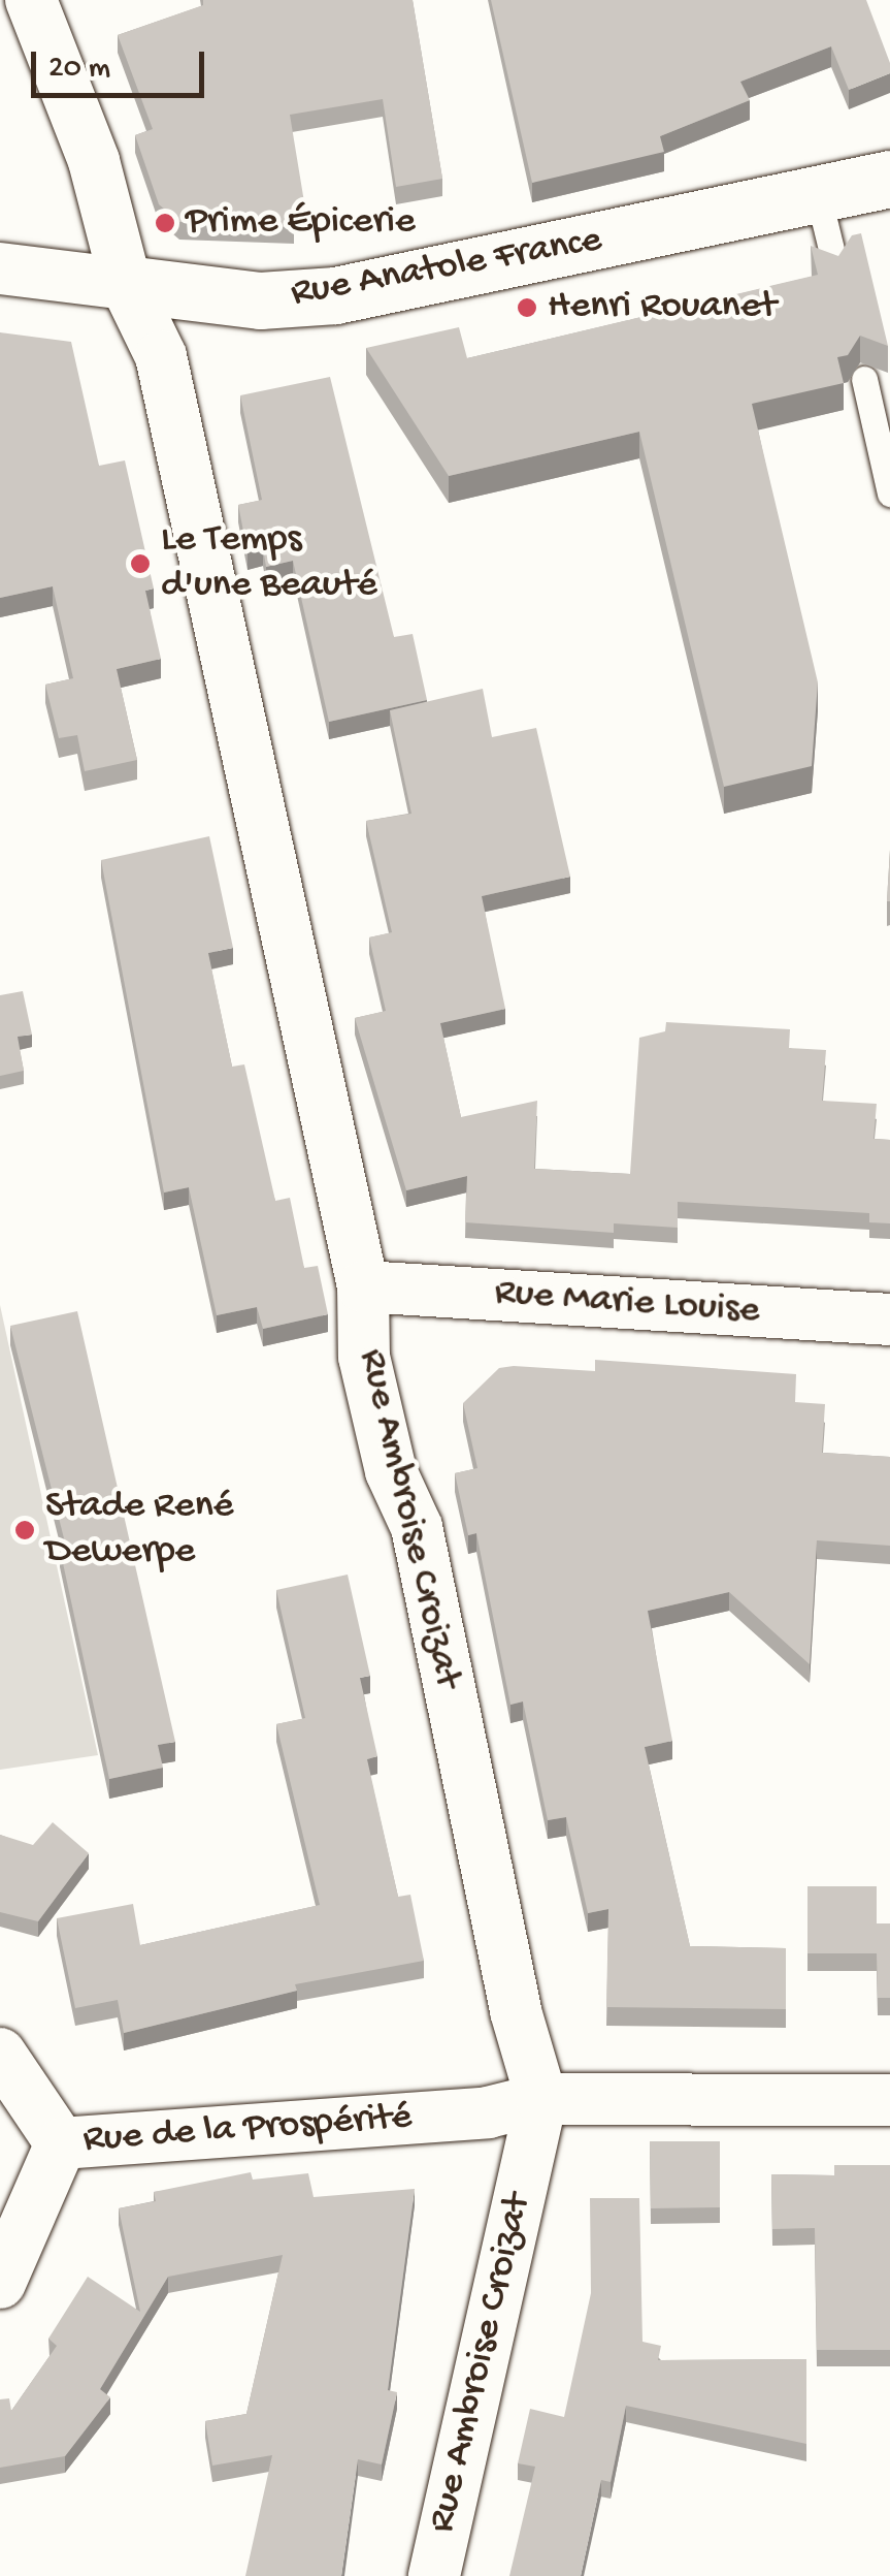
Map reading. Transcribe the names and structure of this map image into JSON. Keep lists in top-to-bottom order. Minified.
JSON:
{"streets":{"main road":["Rue Anatole France"],"street":["Rue Marie Louise","Rue Ambroise Croizat","Rue de la Prospérité"]},"crossings":[["Rue Anatole France","Rue Ambroise Croizat"],["Rue Marie Louise","Rue Ambroise Croizat"],["Rue Ambroise Croizat","Rue de la Prospérité"]],"places":["Prime Épicerie","Henri Rouanet","Le Temps d'une Beauté","Stade René Dewerpe"],"scale_bar":"20 m"}
